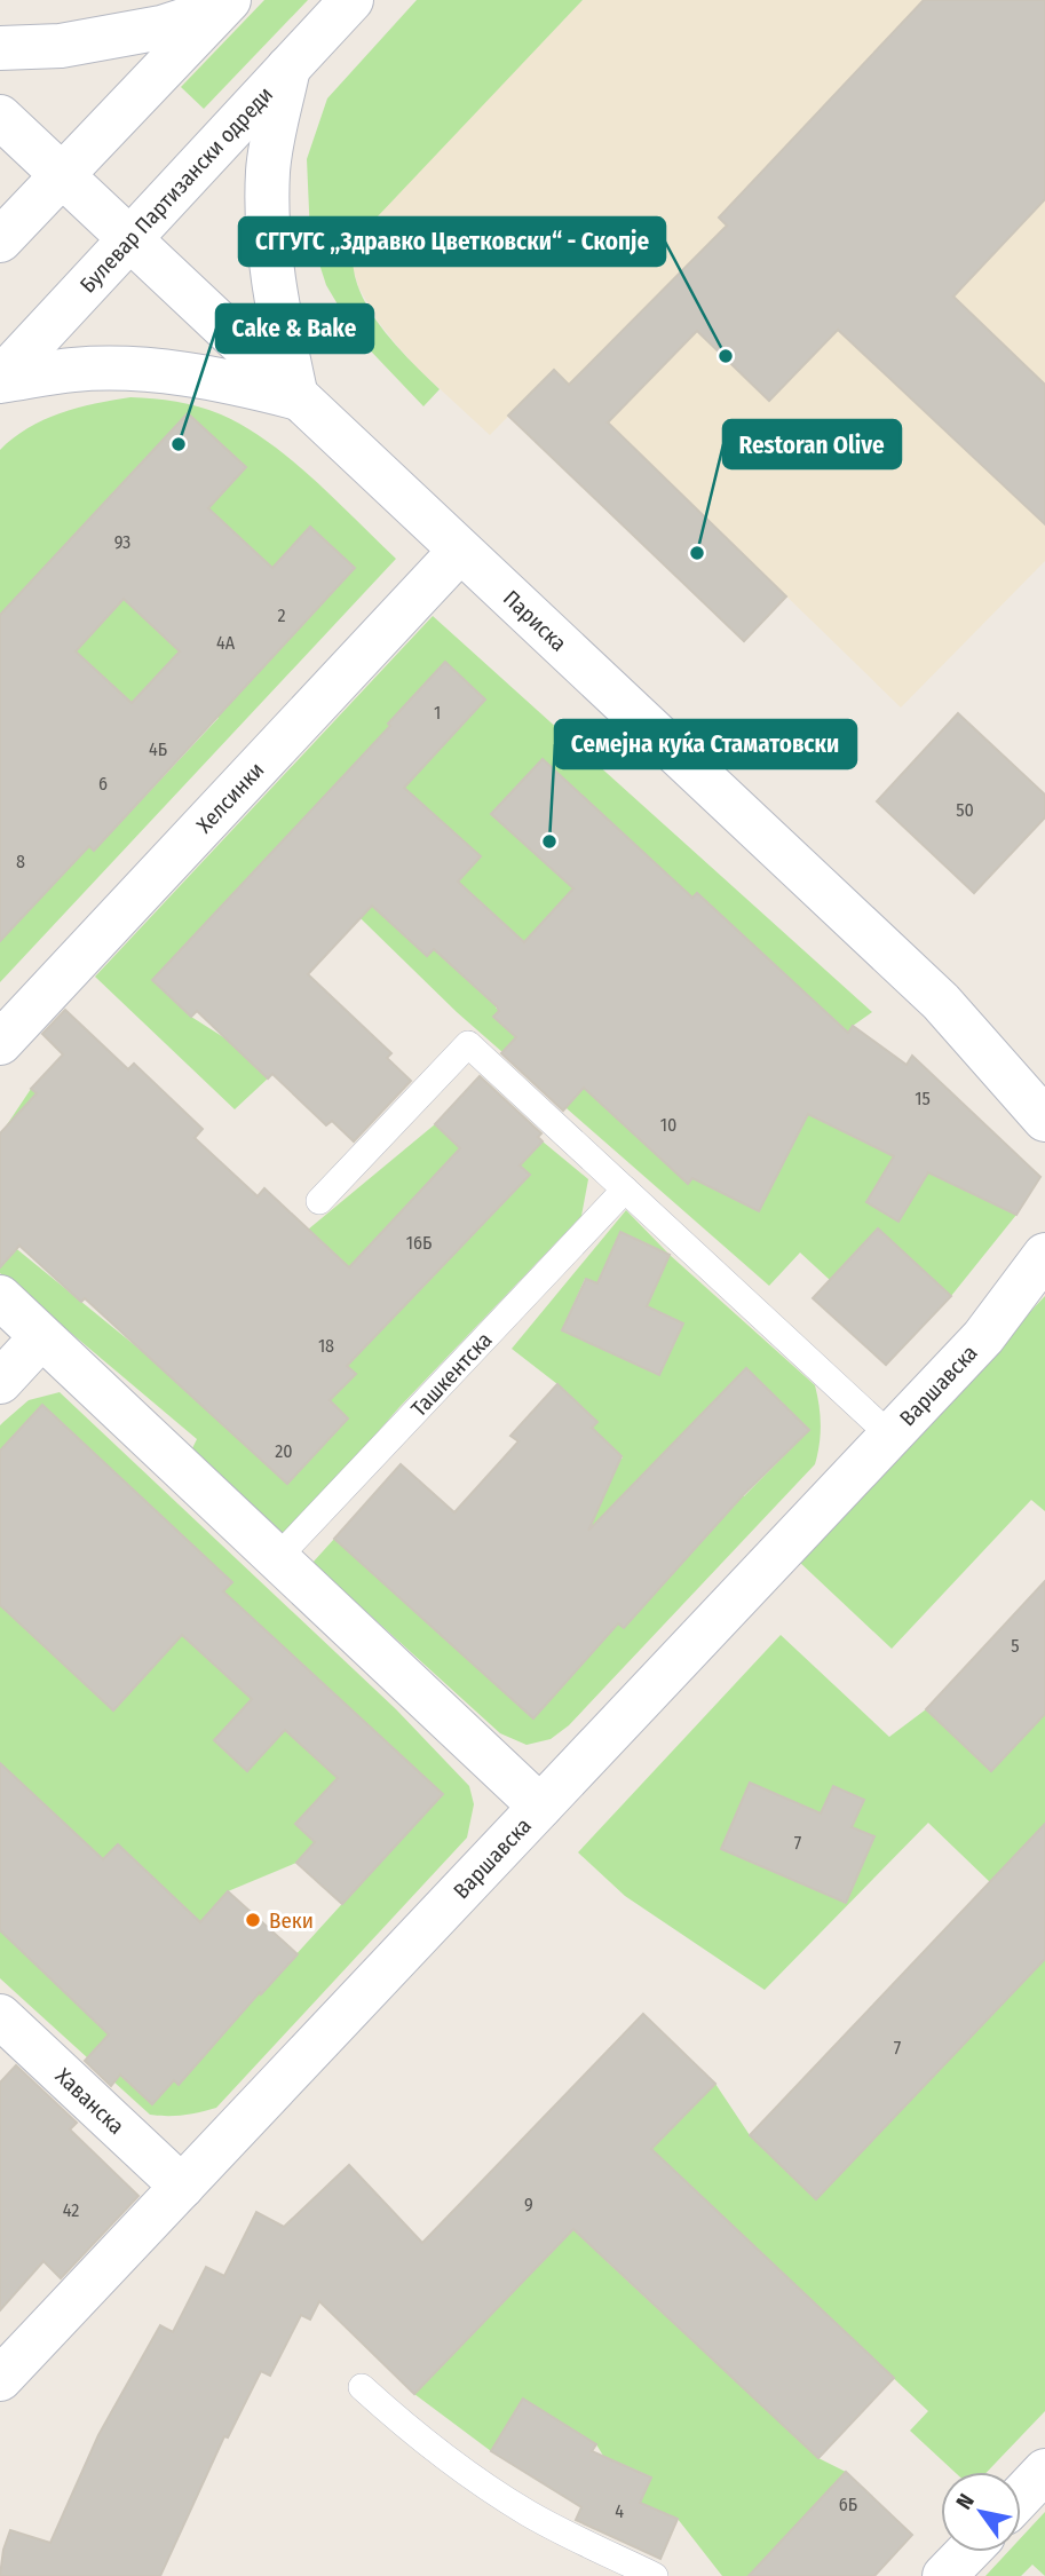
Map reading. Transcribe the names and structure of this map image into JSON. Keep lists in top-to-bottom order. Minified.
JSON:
{"streets":{"street":["Булевар Партизански одреди","Париска","Хелсинки","Варшавска","Хаванска"],"lane":["Ташкентска"]},"crossings":[["Булевар Партизански одреди","Париска"],["Париска","Хелсинки"],["Варшавска","Хаванска"]],"places":["СГГУГС „Здравко Цветковски“ - Скопје","Cake & Bake","Restoran Olive","Семејна куќа Стаматовски","Веки"],"house_numbers":["93","2","4А","1","4Б","6","50","8","15","10","16Б","18","20","5","7","7","9","42","6Б","4"],"north":"top left"}
